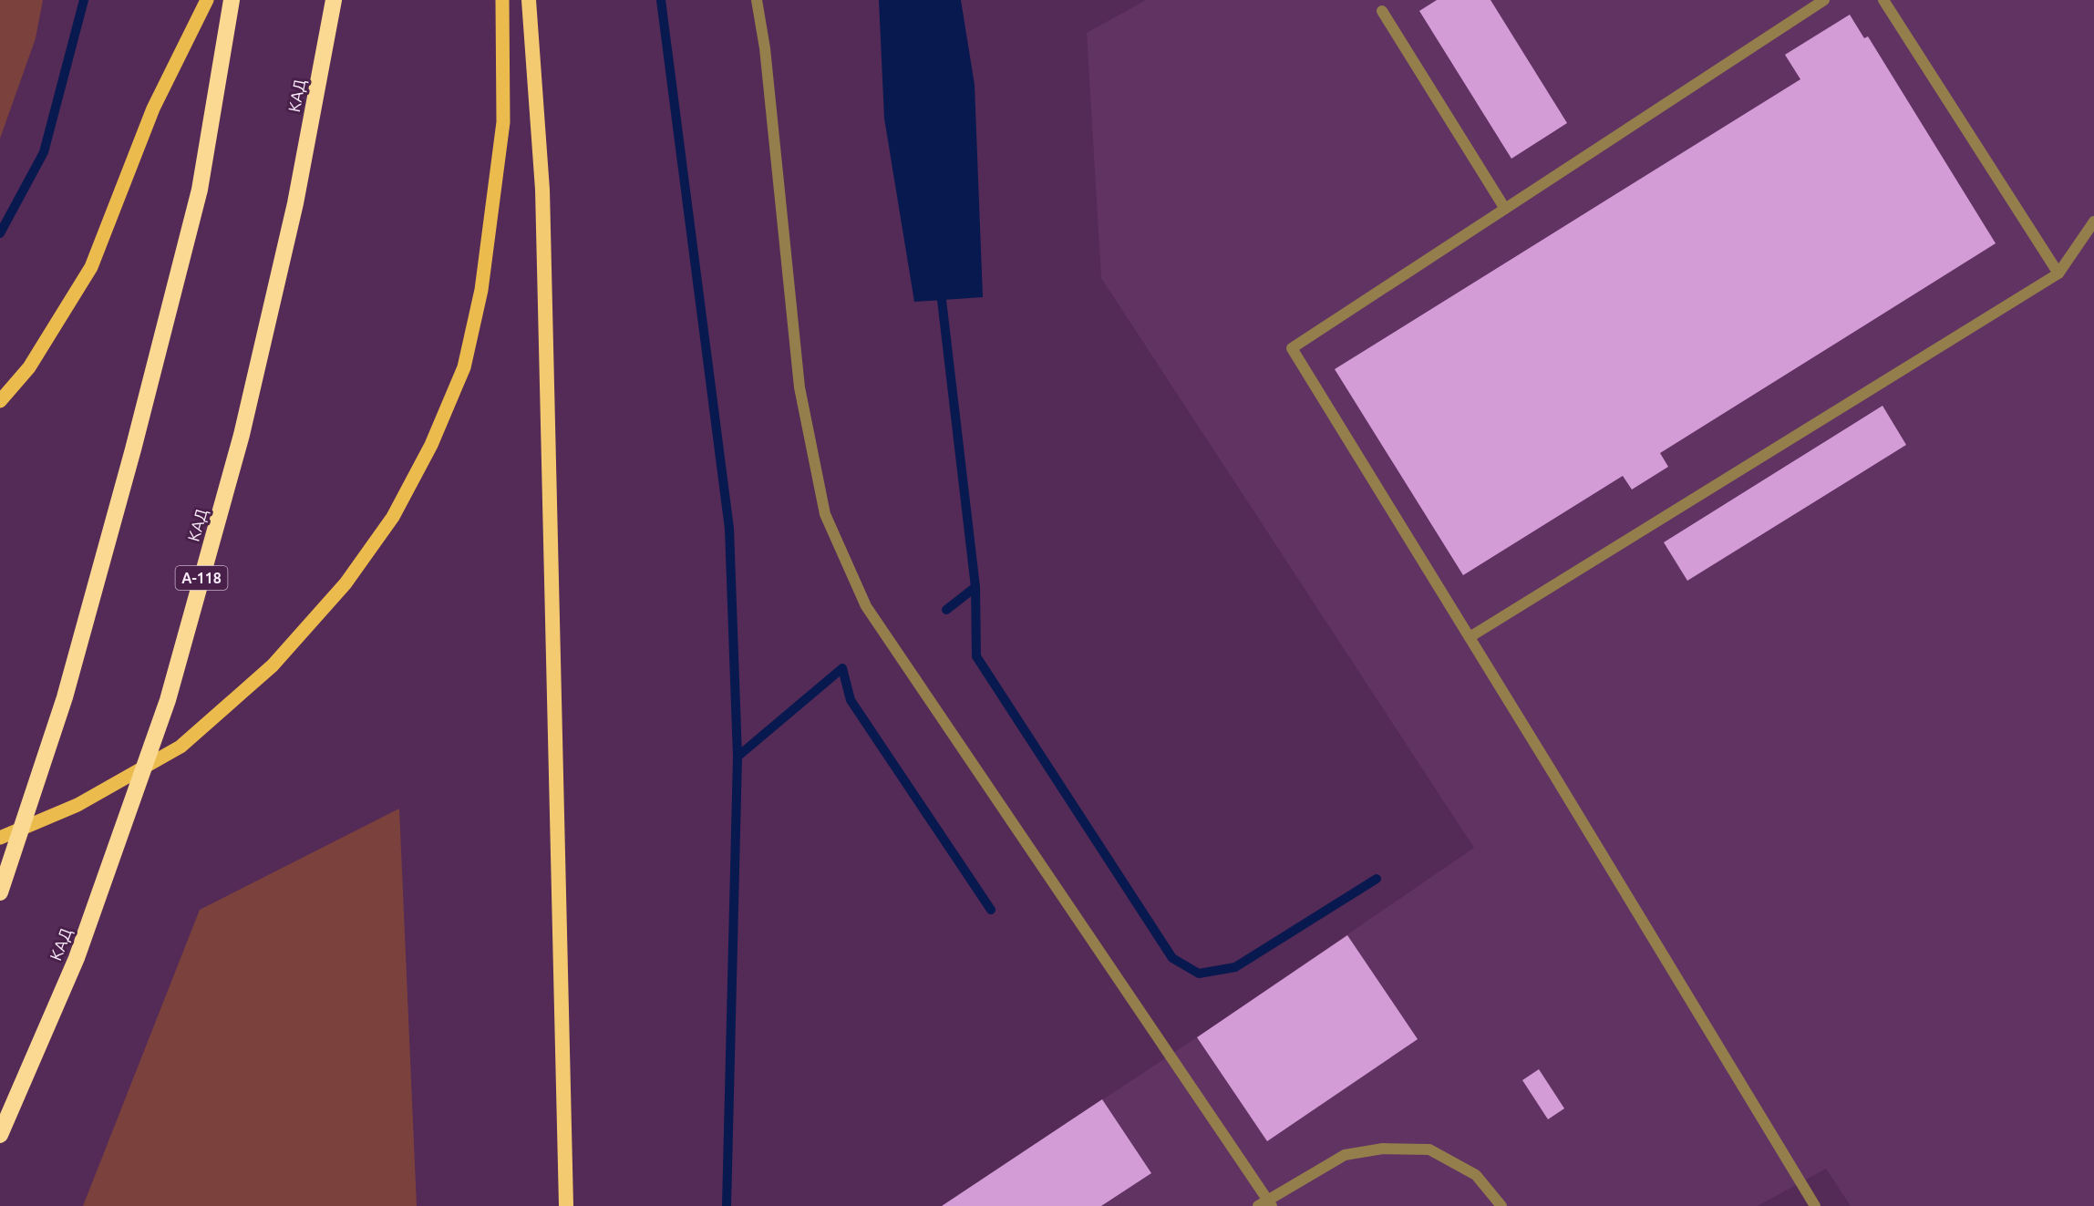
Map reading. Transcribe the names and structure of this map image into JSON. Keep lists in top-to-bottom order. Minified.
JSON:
{"streets":{"highway":["КАД","А-118"]}}
